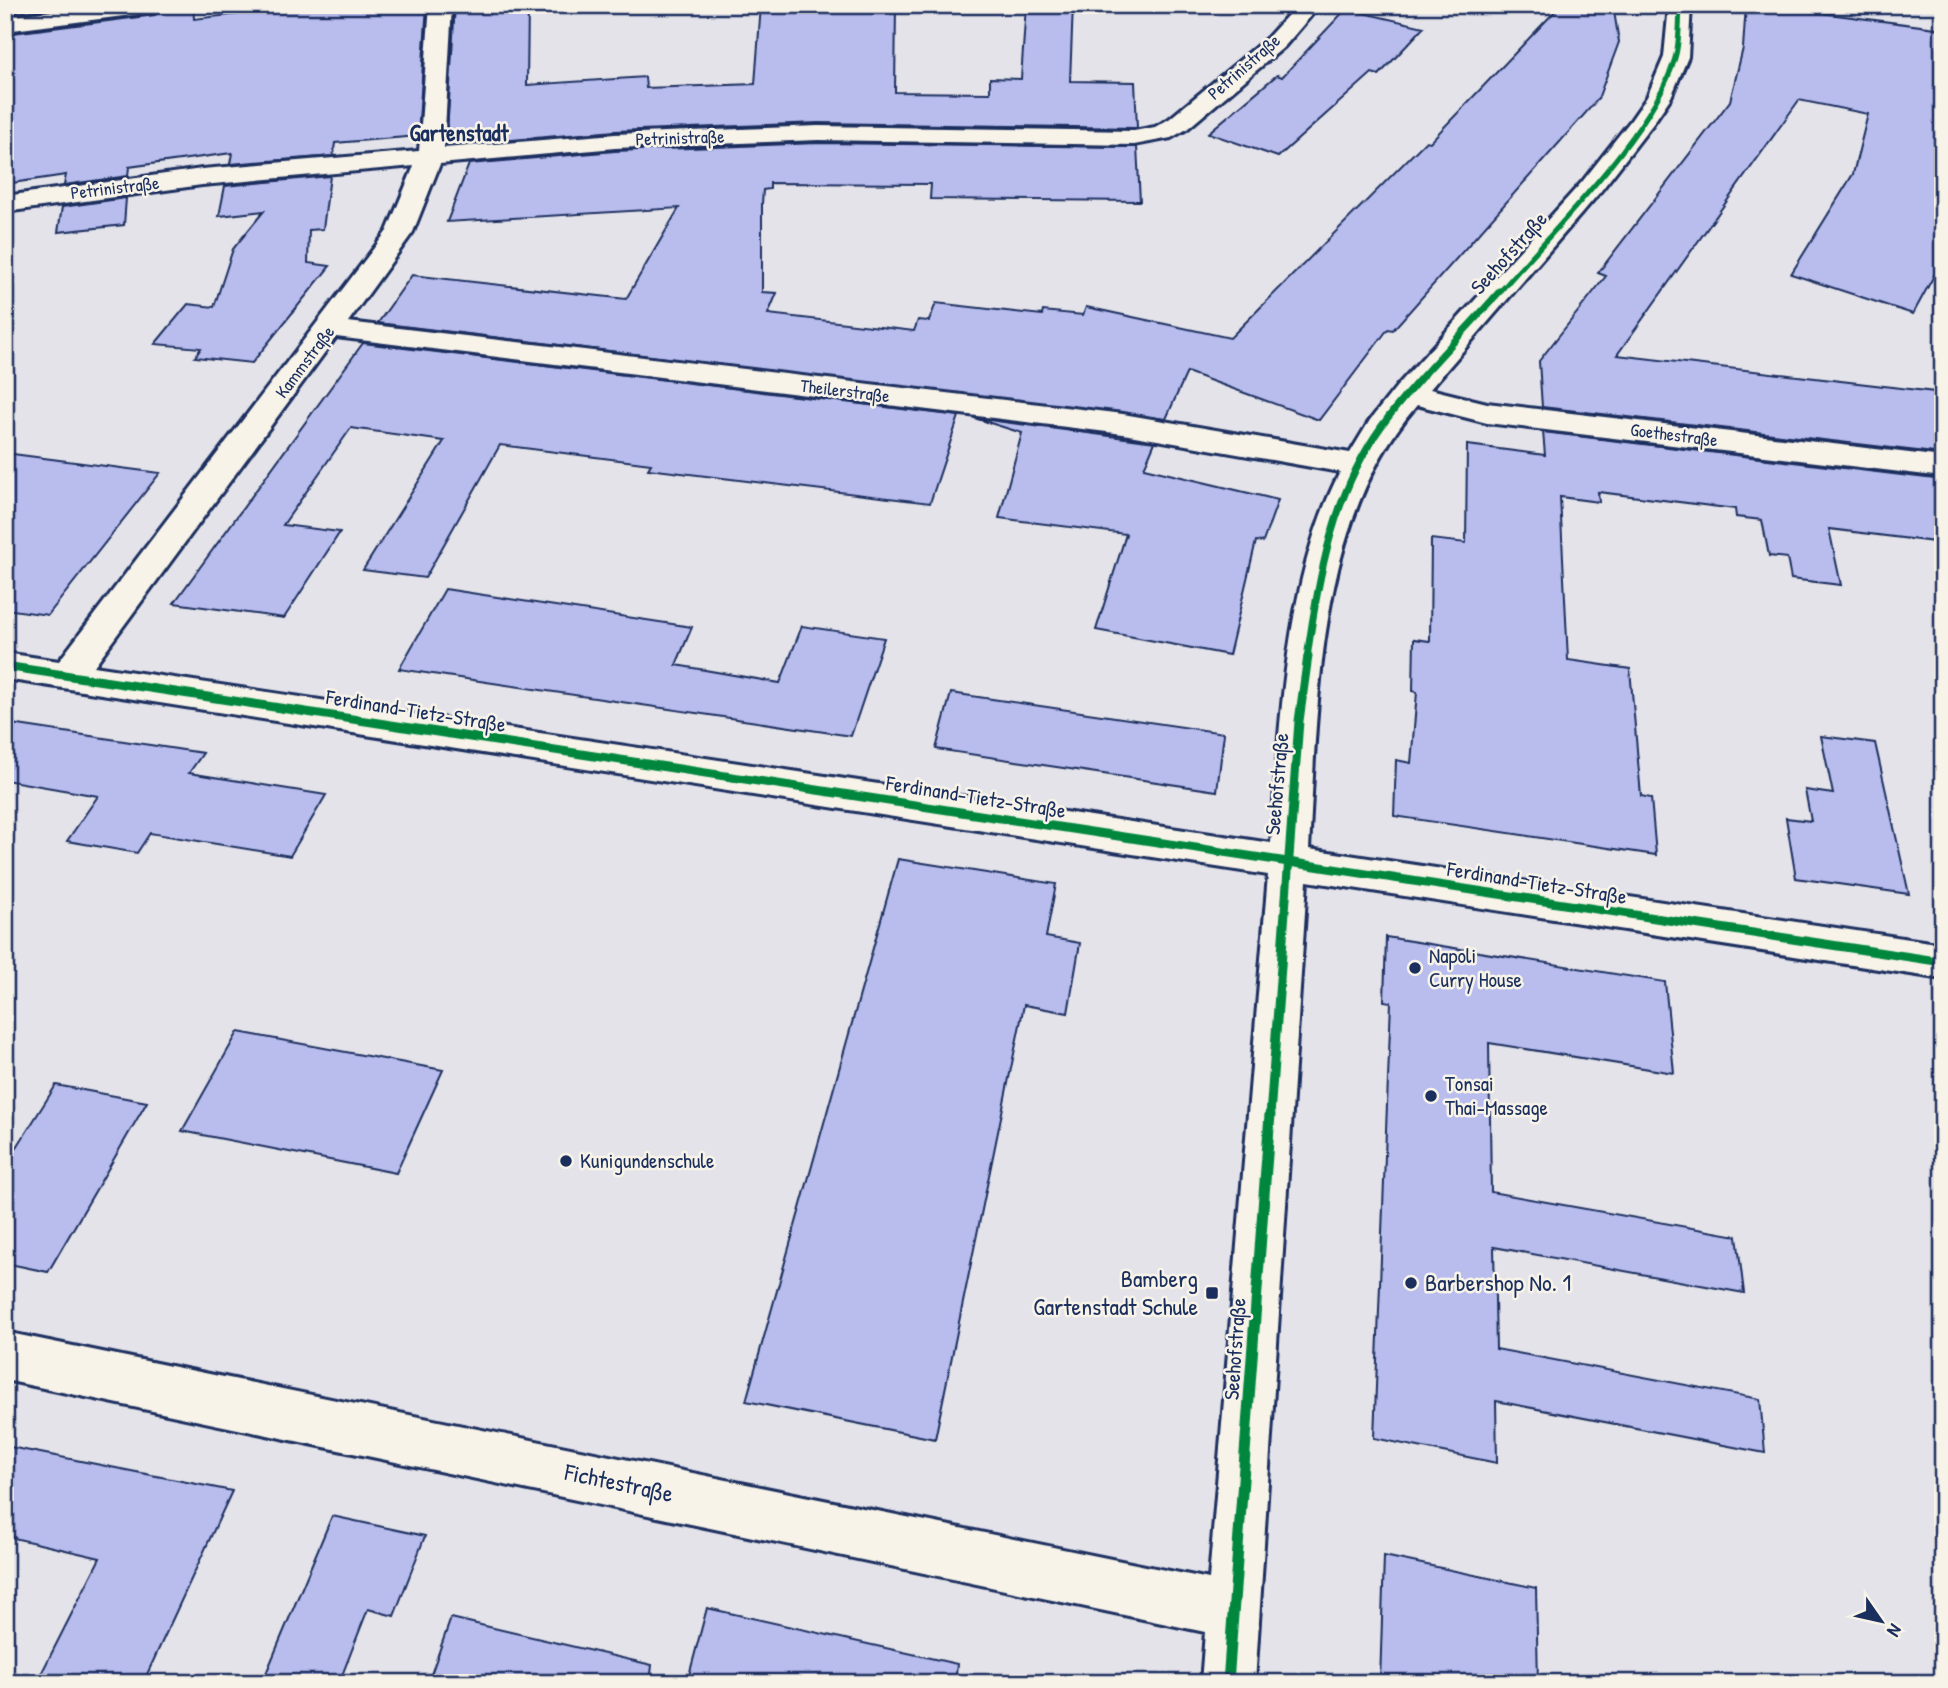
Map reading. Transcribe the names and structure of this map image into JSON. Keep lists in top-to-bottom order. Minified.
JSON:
{"streets":{"street":["Petrinistraße","Seehofstraße","Kammstraße","Theilerstraße","Goethestraße","Ferdinand-Tietz-Straße","Fichtestraße"]},"crossings":[["Petrinistraße","Kammstraße"],["Seehofstraße","Theilerstraße"],["Seehofstraße","Goethestraße"],["Seehofstraße","Ferdinand-Tietz-Straße"],["Seehofstraße","Fichtestraße"],["Kammstraße","Theilerstraße"],["Kammstraße","Ferdinand-Tietz-Straße"]],"districts":["Gartenstadt"],"places":{"other":["Napoli Curry House","Tonsai Thai-Massage","Kunigundenschule","Barbershop No. 1"],"transit":["Bamberg Gartenstadt Schule"]},"north":"bottom right"}
